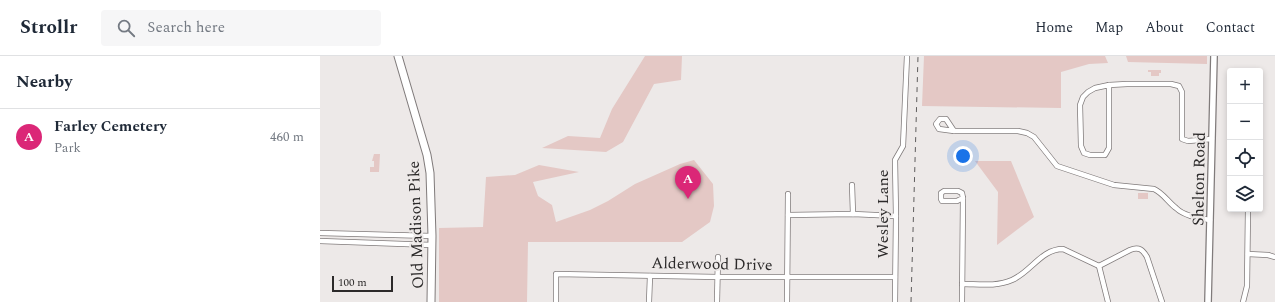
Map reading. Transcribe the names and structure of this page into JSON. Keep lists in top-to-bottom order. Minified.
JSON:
{"streets":{"main road":["Old Madison Pike"],"street":["Shelton Road","Wesley Lane","Alderwood Drive"]},"crossings":[["Wesley Lane","Alderwood Drive"]],"scale_bar":"100 m","page":{"header":"Strollr","search":"Search here","nav":["Home","Map","About","Contact"],"heading":"Nearby","map_buttons":["+","−"],"list":[{"mark":"A","name":"Farley Cemetery","note":"Park","value":"460 m"}],"pins":"A","scale":"100 m"}}
